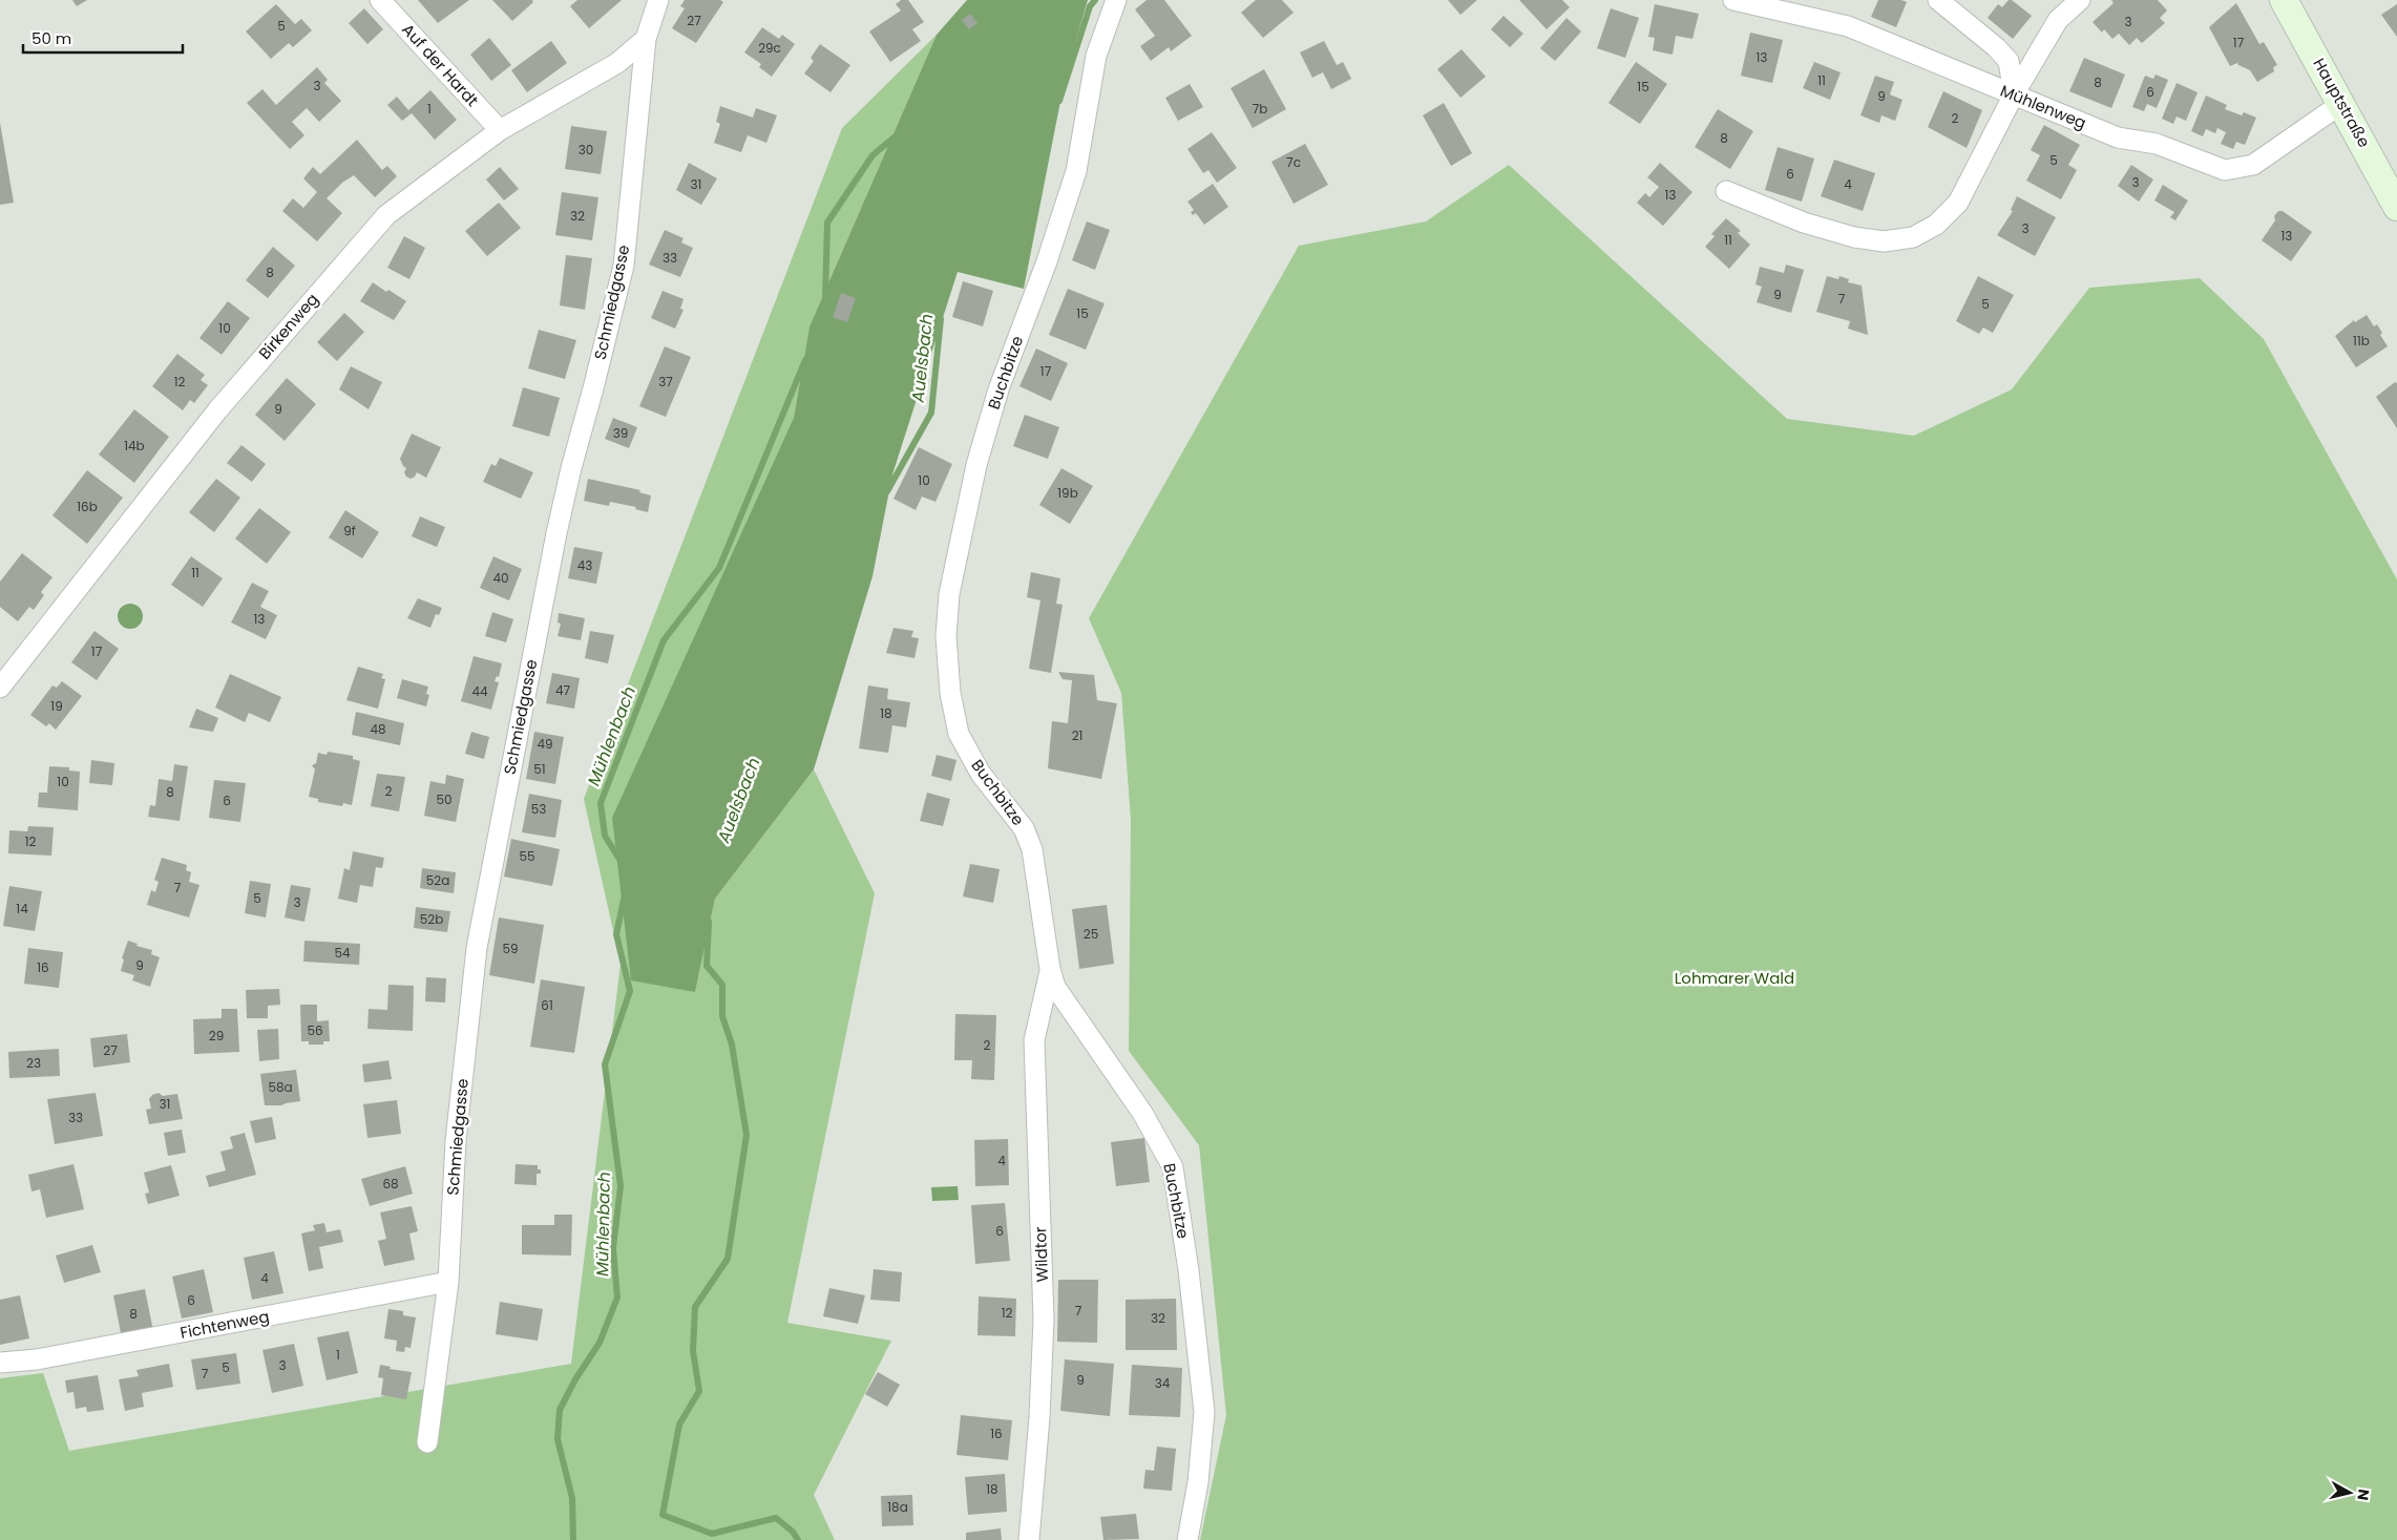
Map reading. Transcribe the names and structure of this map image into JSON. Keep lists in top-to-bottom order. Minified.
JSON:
{"streets":{"main road":["Hauptstraße"],"street":["Auf der Hardt","Mühlenweg","Schmiedgasse","Birkenweg","Buchbitze","Wildtor","Fichtenweg"]},"crossings":[["Auf der Hardt","Birkenweg"],["Hauptstraße","Mühlenweg"],["Schmiedgasse","Birkenweg"],["Schmiedgasse","Fichtenweg"],["Buchbitze","Wildtor"]],"water":["Auelsbach","Mühlenbach"],"parks":["Lohmarer Wald"],"house_numbers":["27","3","5","17","29c","13","11","8","3","15","6","9","1","7b","2","8","30","5","7c","6","3","31","4","13","32","3","13","11","33","8","9","7","5","15","10","11b","17","12","37","9","39","14b","10","19b","16b","9f","43","11","40","13","17","47","44","19","18","48","21","49","51","10","2","8","50","6","53","12","55","52a","7","5","3","14","52b","25","59","54","9","16","61","56","29","2","27","23","58a","31","33","4","68","6","4","6","7","12","8","32","1","3","5","7","9","34","16","18","18a"],"scale_bar":"50 m","north":"right"}
